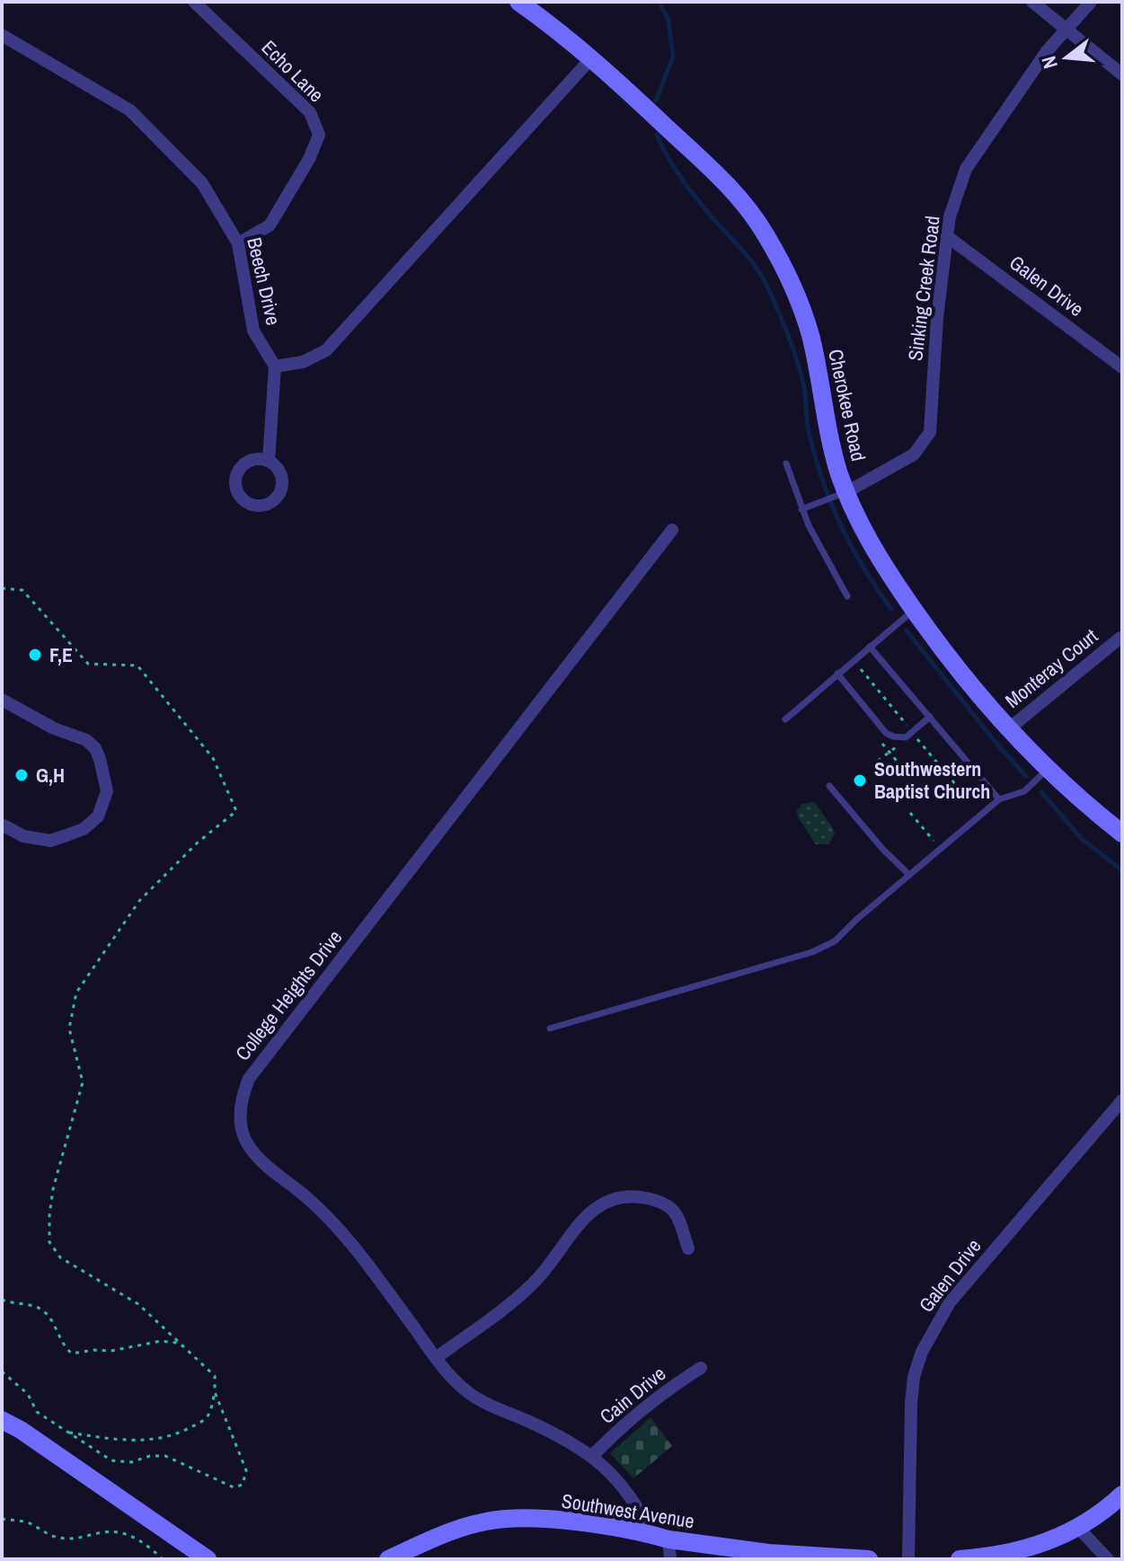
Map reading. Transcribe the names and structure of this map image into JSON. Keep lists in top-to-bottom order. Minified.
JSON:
{"streets":{"main road":["Cherokee Road","Southwest Avenue"],"street":["Echo Lane","Beech Drive","Galen Drive","Sinking Creek Road","Monteray Court","College Heights Drive","Cain Drive"]},"crossings":[["Echo Lane","Beech Drive"],["Galen Drive","Sinking Creek Road"],["Sinking Creek Road","Cherokee Road"],["Cherokee Road","Monteray Court"],["College Heights Drive","Cain Drive"],["College Heights Drive","Southwest Avenue"]],"places":["F,E","G,H","Southwestern Baptist Church"],"north":"left"}
